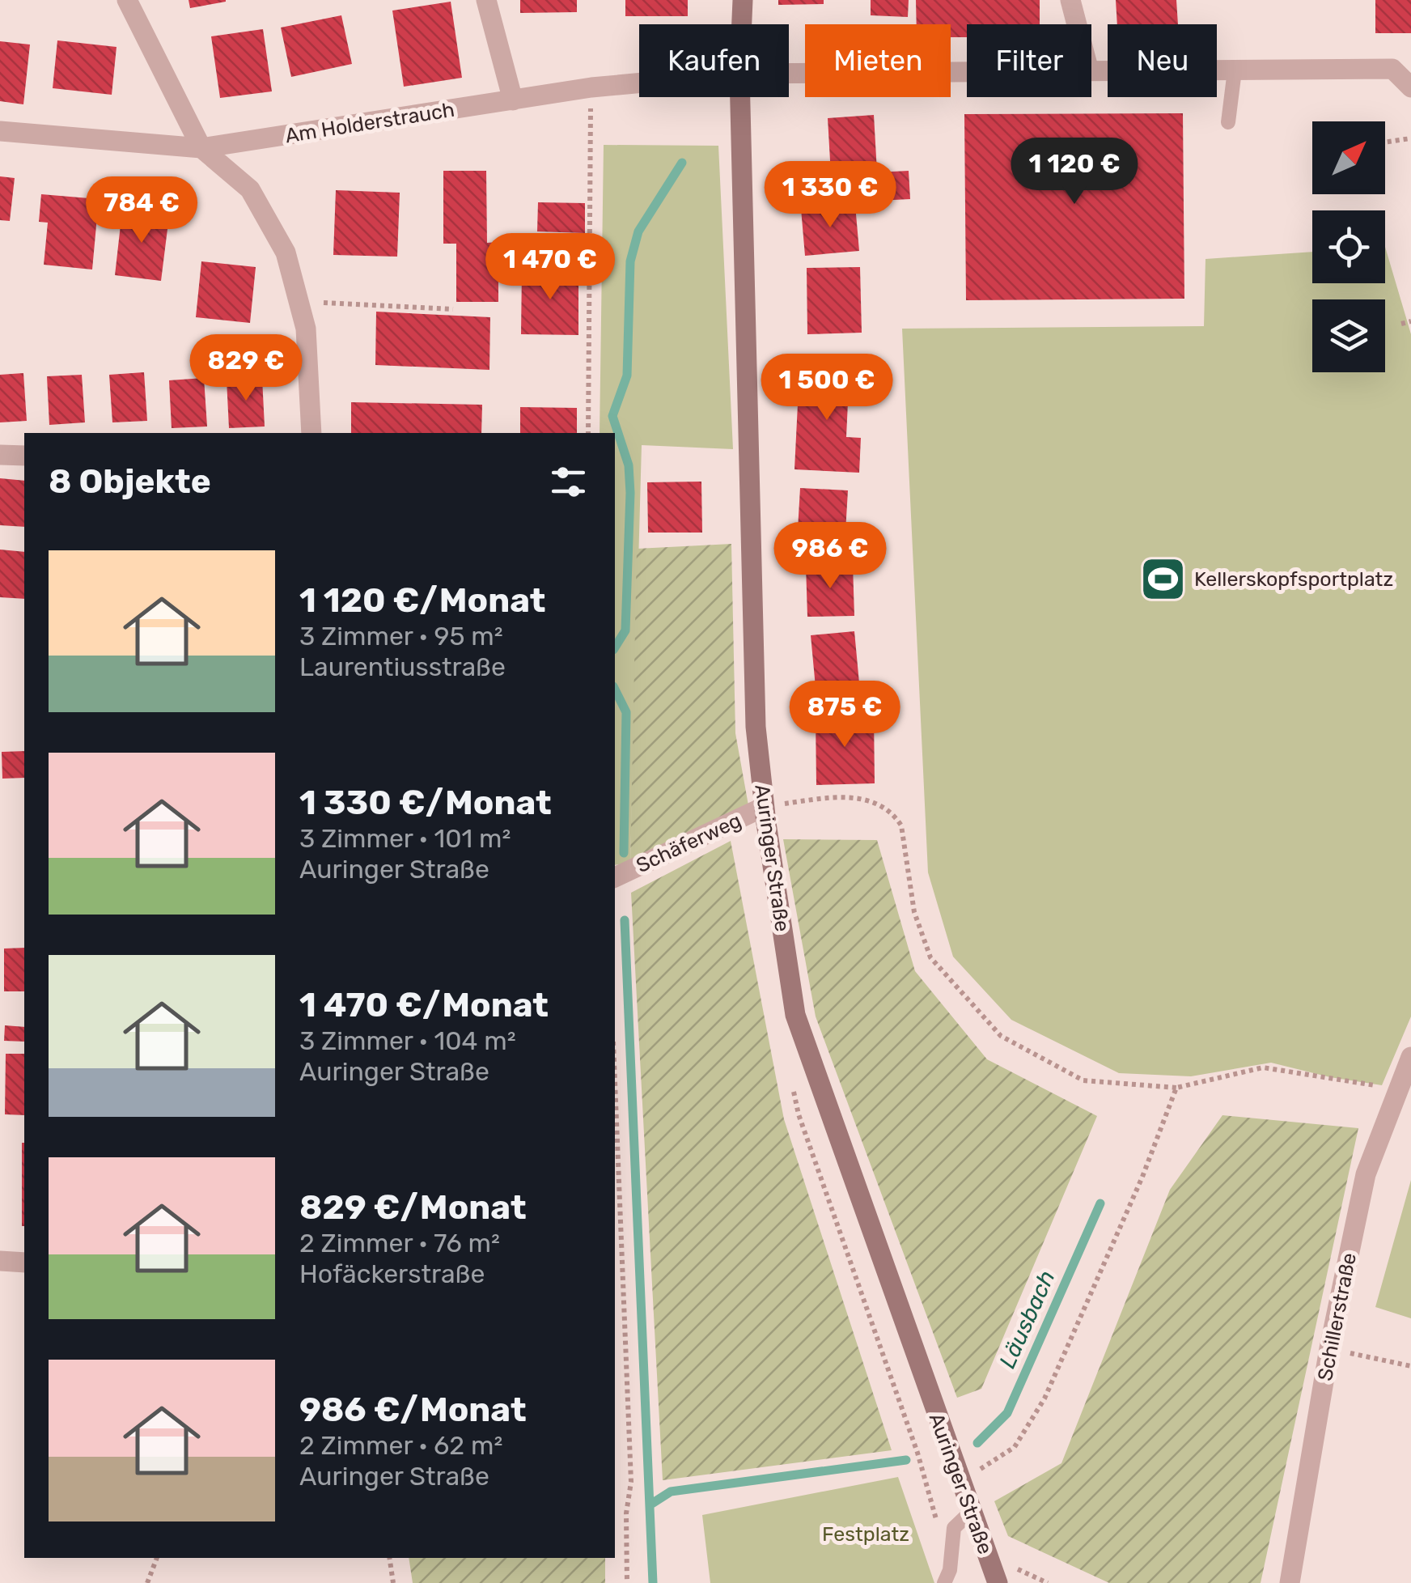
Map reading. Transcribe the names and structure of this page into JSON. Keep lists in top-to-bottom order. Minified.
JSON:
{"streets":{"street":["Am Holderstrauch","Schäferweg","Auringer Straße","Schillerstraße"]},"crossings":[["Schäferweg","Auringer Straße"]],"water":["Läusbach"],"parks":["Festplatz"],"places":{"sports":["Kellerskopfsportplatz"]},"north":"top right","page":{"chip":["Kaufen","Mieten","Filter","Neu"],"price":["1 120 €","1 330 €","784 €","1 470 €","829 €","1 500 €","986 €","875 €"],"heading":"8 Objekte","list":[{"name":"1 120 €/Monat","note":"3 Zimmer · 95 m² · Laurentiusstraße"},{"name":"1 330 €/Monat","note":"3 Zimmer · 101 m² · Auringer Straße"},{"name":"1 470 €/Monat","note":"3 Zimmer · 104 m² · Auringer Straße"},{"name":"829 €/Monat","note":"2 Zimmer · 76 m² · Hofäckerstraße"},{"name":"986 €/Monat","note":"2 Zimmer · 62 m² · Auringer Straße"}]}}
